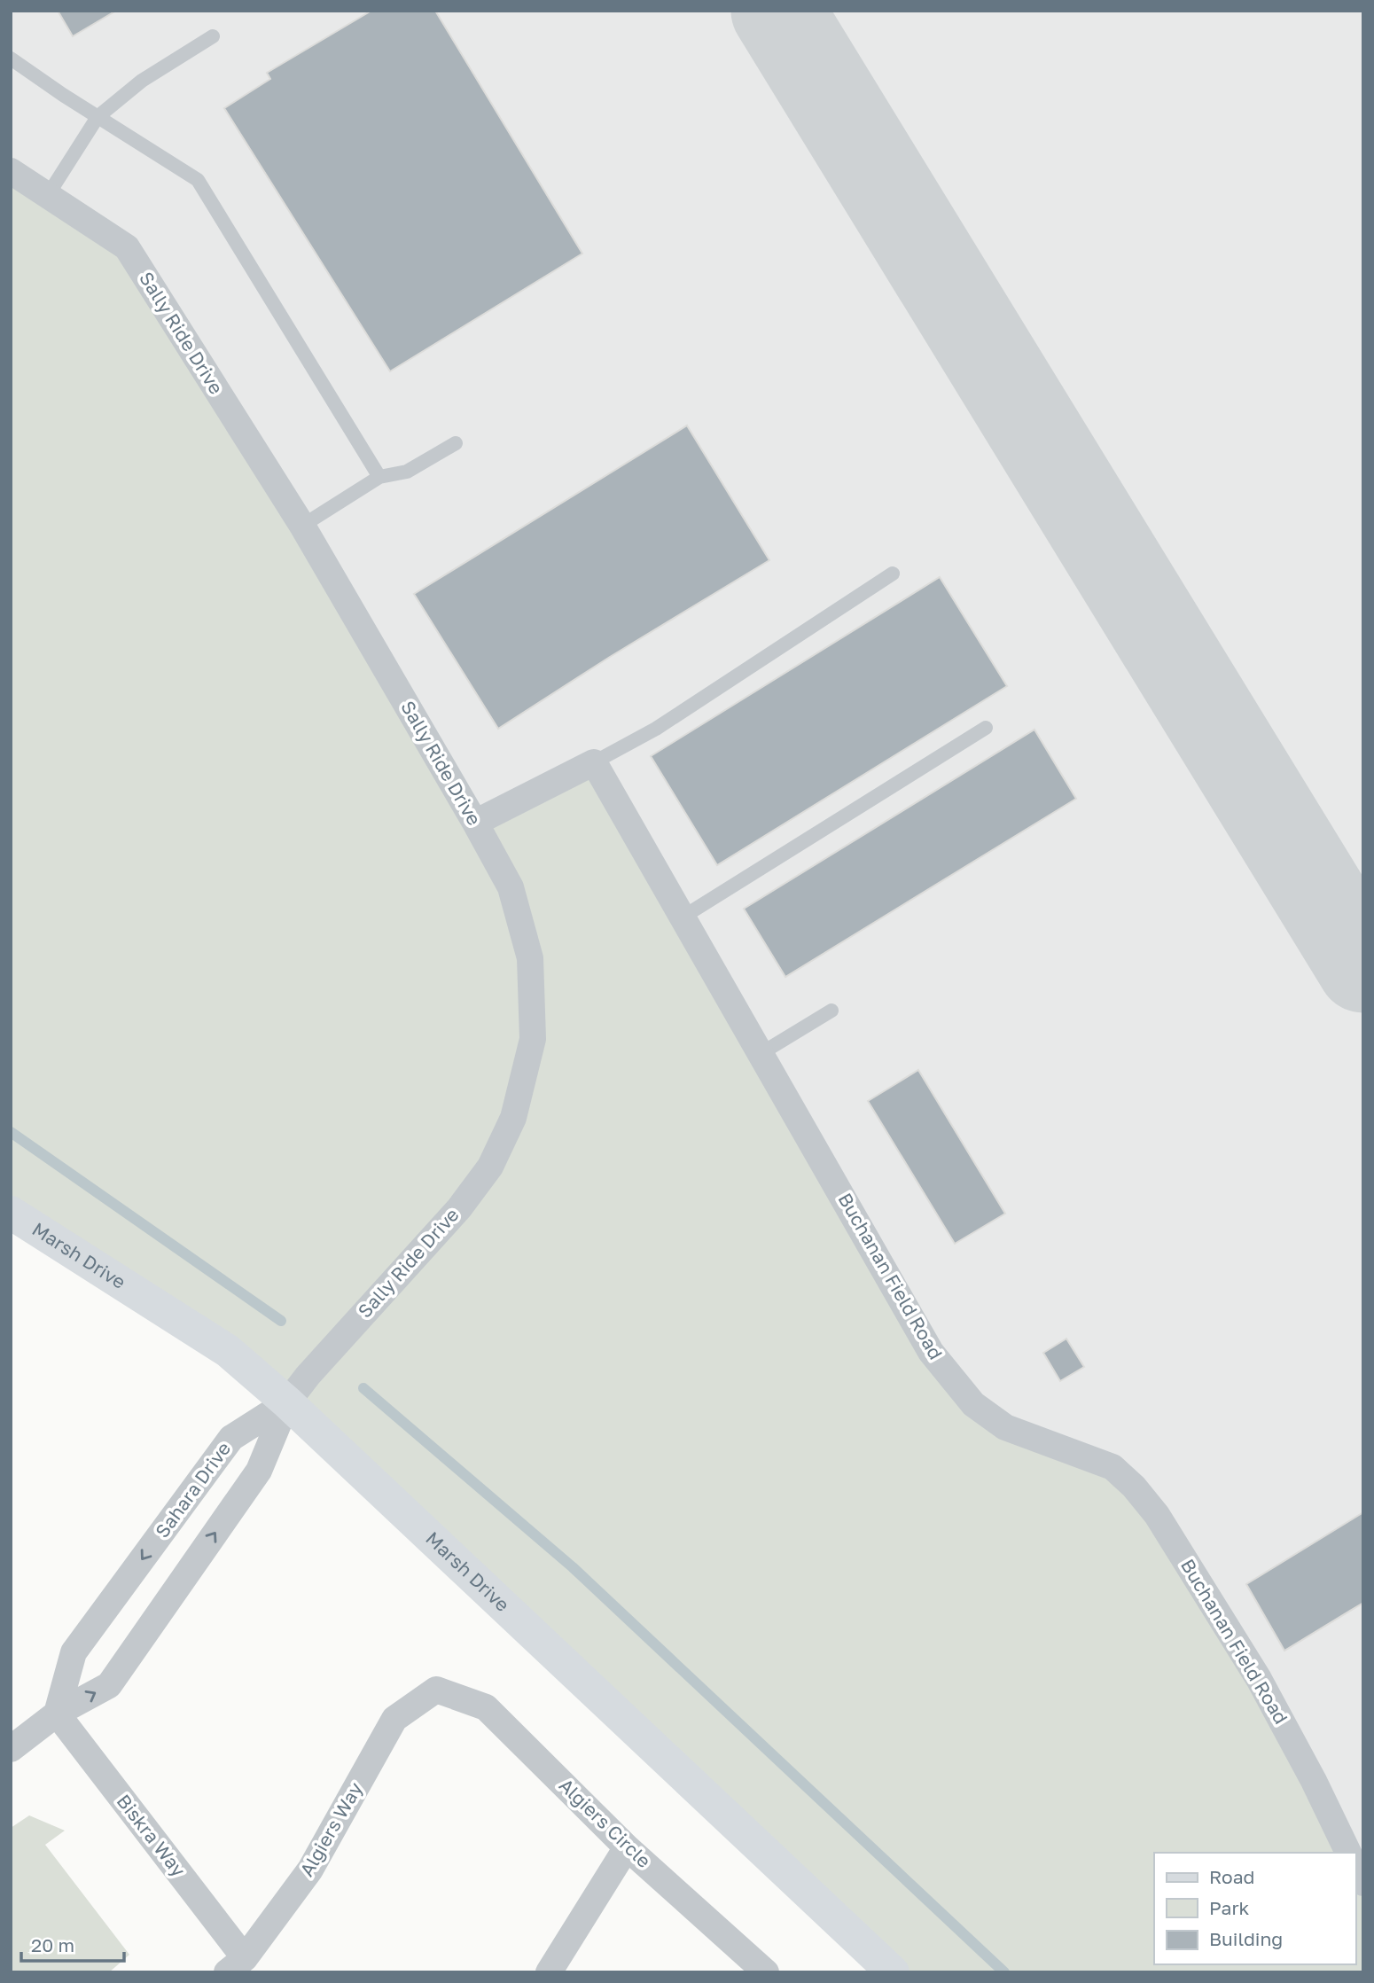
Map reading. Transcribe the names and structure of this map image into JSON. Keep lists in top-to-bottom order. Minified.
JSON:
{"streets":{"street":["Sally Ride Drive","Marsh Drive","Buchanan Field Road","Sahara Drive","Algiers Circle","Algiers Way","Biskra Way"]},"crossings":[["Sally Ride Drive","Marsh Drive"],["Sally Ride Drive","Sahara Drive"],["Marsh Drive","Sahara Drive"],["Sahara Drive","Biskra Way"],["Algiers Circle","Algiers Way"],["Algiers Way","Biskra Way"]],"legend":["Road","Park","Building"],"scale_bar":"20 m"}
